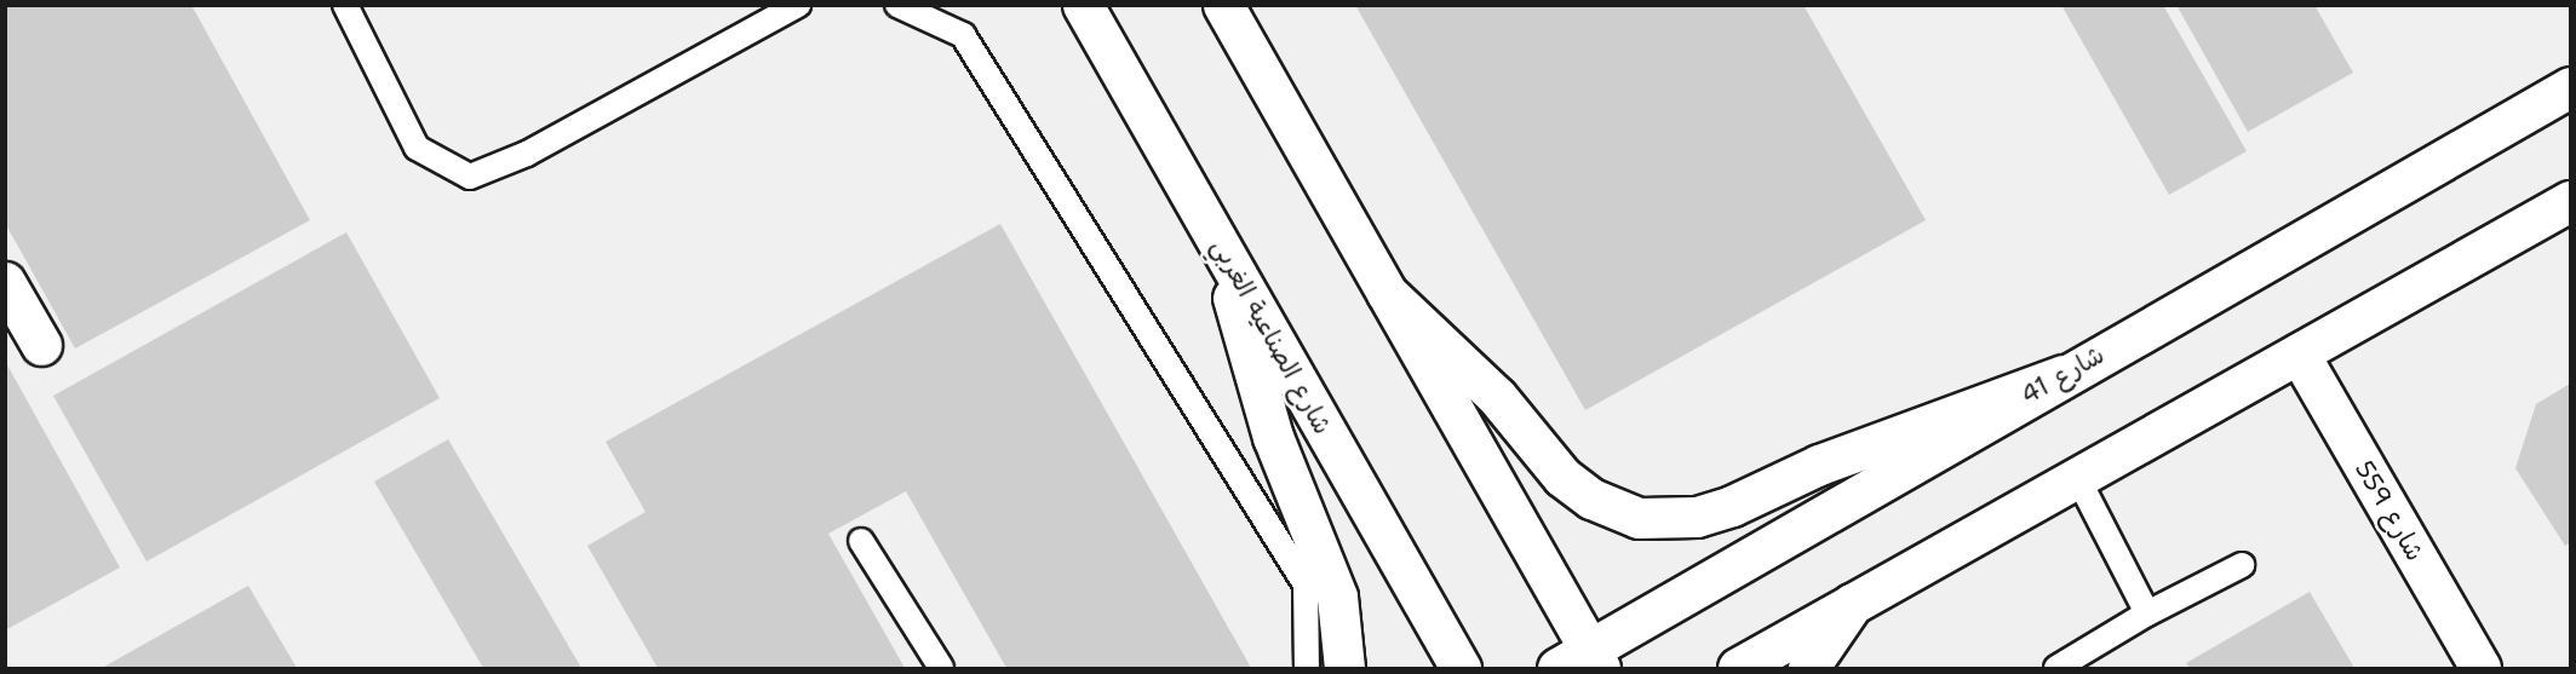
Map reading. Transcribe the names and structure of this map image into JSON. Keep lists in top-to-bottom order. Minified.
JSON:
{"streets":{"main road":["شارع الصناعية الغربي","شارع 41","شارع 559"]}}
